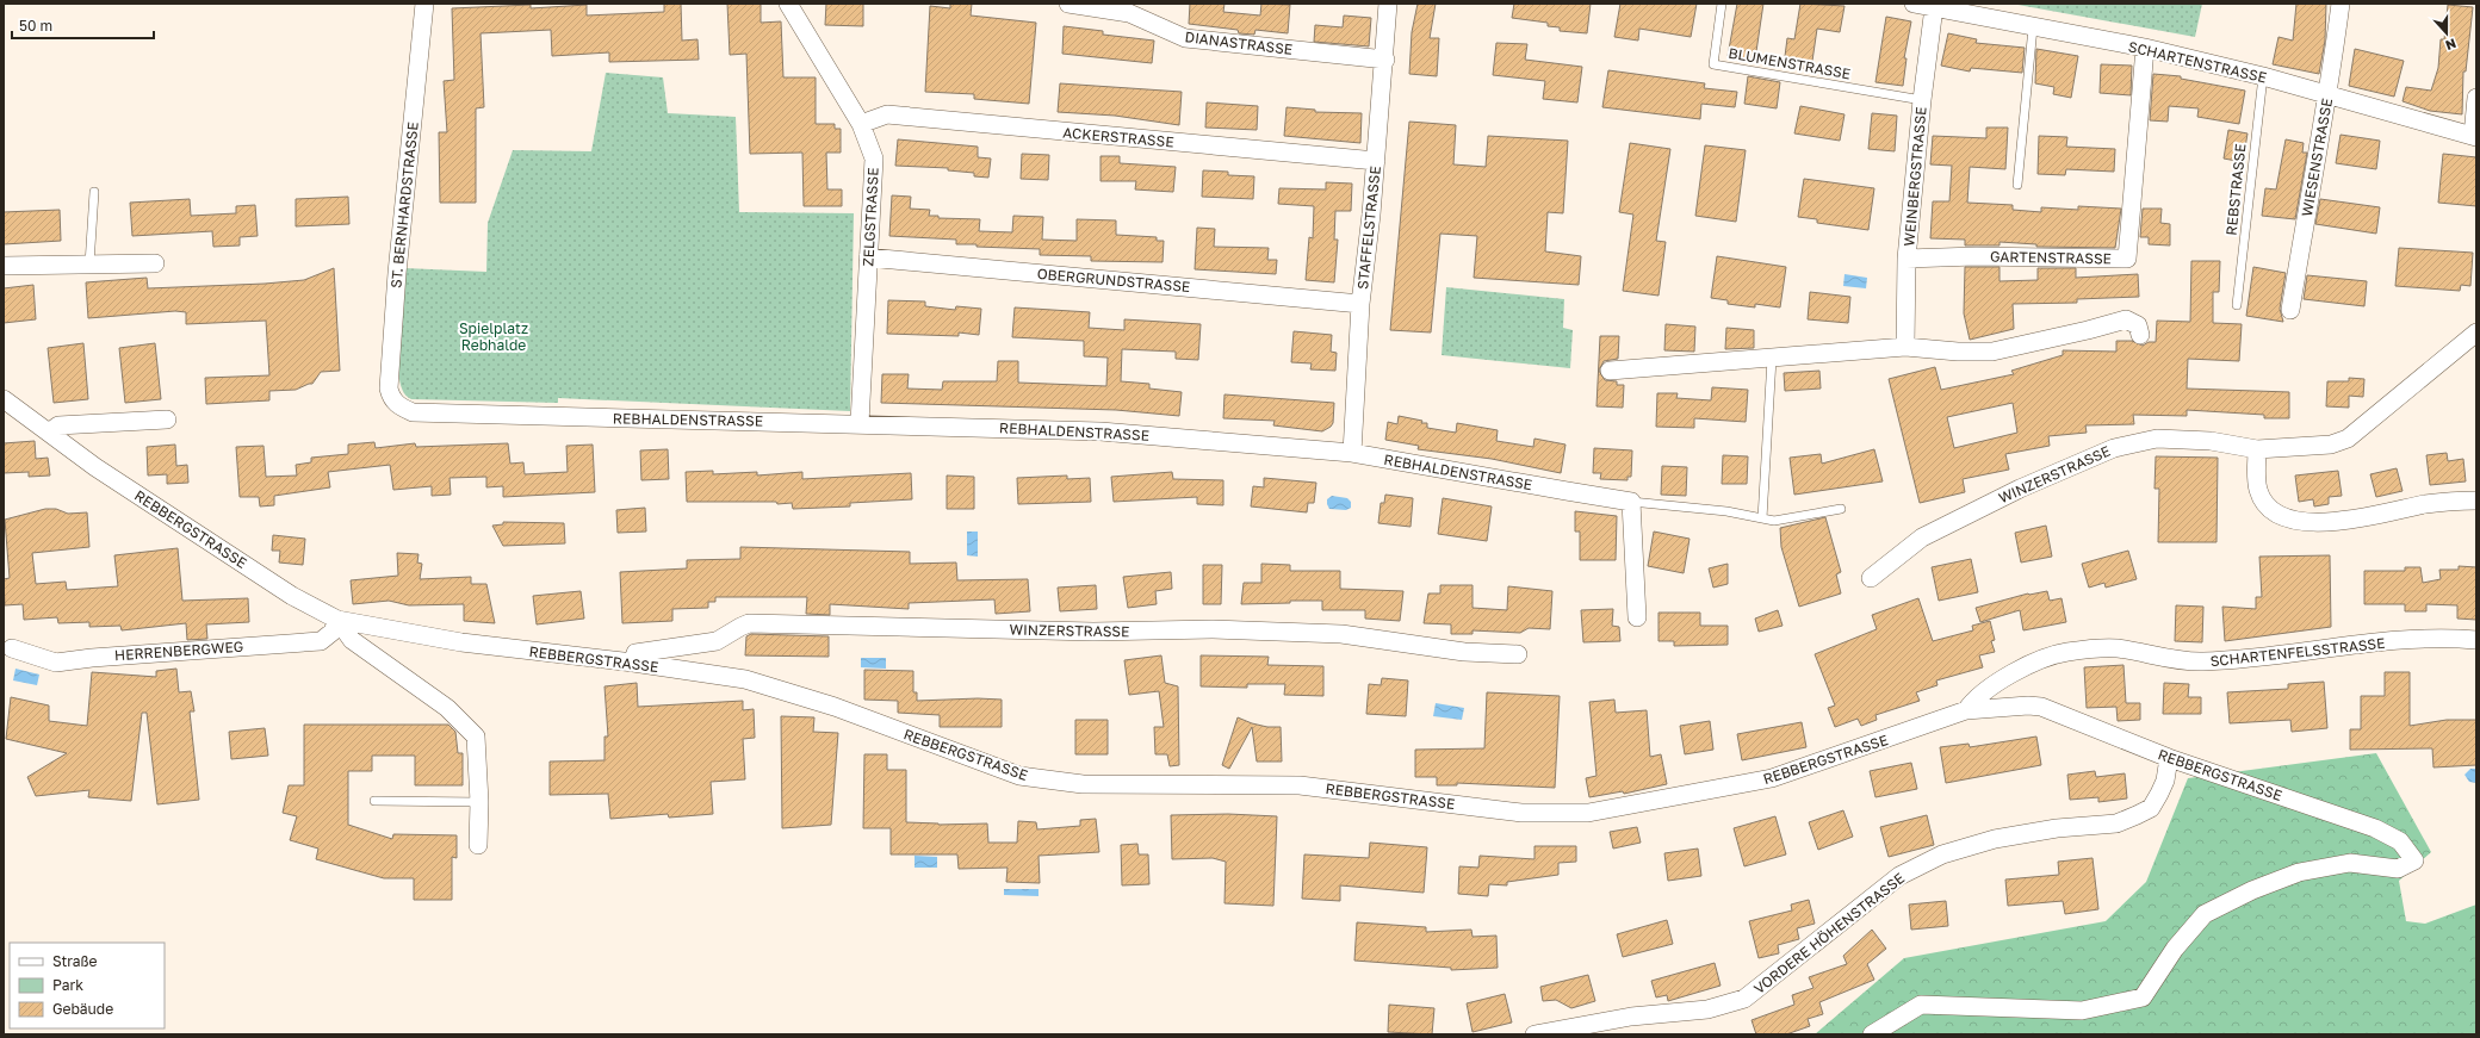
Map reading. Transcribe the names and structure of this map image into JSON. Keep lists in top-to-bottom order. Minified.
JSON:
{"streets":{"street":["DIANASTRASSE","SCHARTENSTRASSE","ACKERSTRASSE","WIESENSTRASSE","WEINBERGSTRASSE","ST. BERNHARDSTRASSE","ZELGSTRASSE","STAFFELSTRASSE","GARTENSTRASSE","OBERGRUNDSTRASSE","REBHALDENSTRASSE","WINZERSTRASSE","REBBERGSTRASSE","HERRENBERGWEG","SCHARTENFELSSTRASSE","VORDERE HÖHENSTRASSE"],"lane":["BLUMENSTRASSE","REBSTRASSE"]},"crossings":[["DIANASTRASSE","STAFFELSTRASSE"],["SCHARTENSTRASSE","WIESENSTRASSE"],["SCHARTENSTRASSE","WEINBERGSTRASSE"],["SCHARTENSTRASSE","REBSTRASSE"],["SCHARTENSTRASSE","GARTENSTRASSE"],["BLUMENSTRASSE","WEINBERGSTRASSE"],["ACKERSTRASSE","ZELGSTRASSE"],["ACKERSTRASSE","STAFFELSTRASSE"],["WEINBERGSTRASSE","GARTENSTRASSE"],["ST. BERNHARDSTRASSE","REBHALDENSTRASSE"],["ZELGSTRASSE","OBERGRUNDSTRASSE"],["ZELGSTRASSE","REBHALDENSTRASSE"],["STAFFELSTRASSE","OBERGRUNDSTRASSE"],["STAFFELSTRASSE","REBHALDENSTRASSE"],["WINZERSTRASSE","REBBERGSTRASSE"],["REBBERGSTRASSE","HERRENBERGWEG"],["REBBERGSTRASSE","SCHARTENFELSSTRASSE"],["REBBERGSTRASSE","VORDERE HÖHENSTRASSE"]],"parks":["Spielplatz Rebhalde"],"legend":["Straße","Park","Gebäude"],"scale_bar":"50 m","north":"bottom"}
